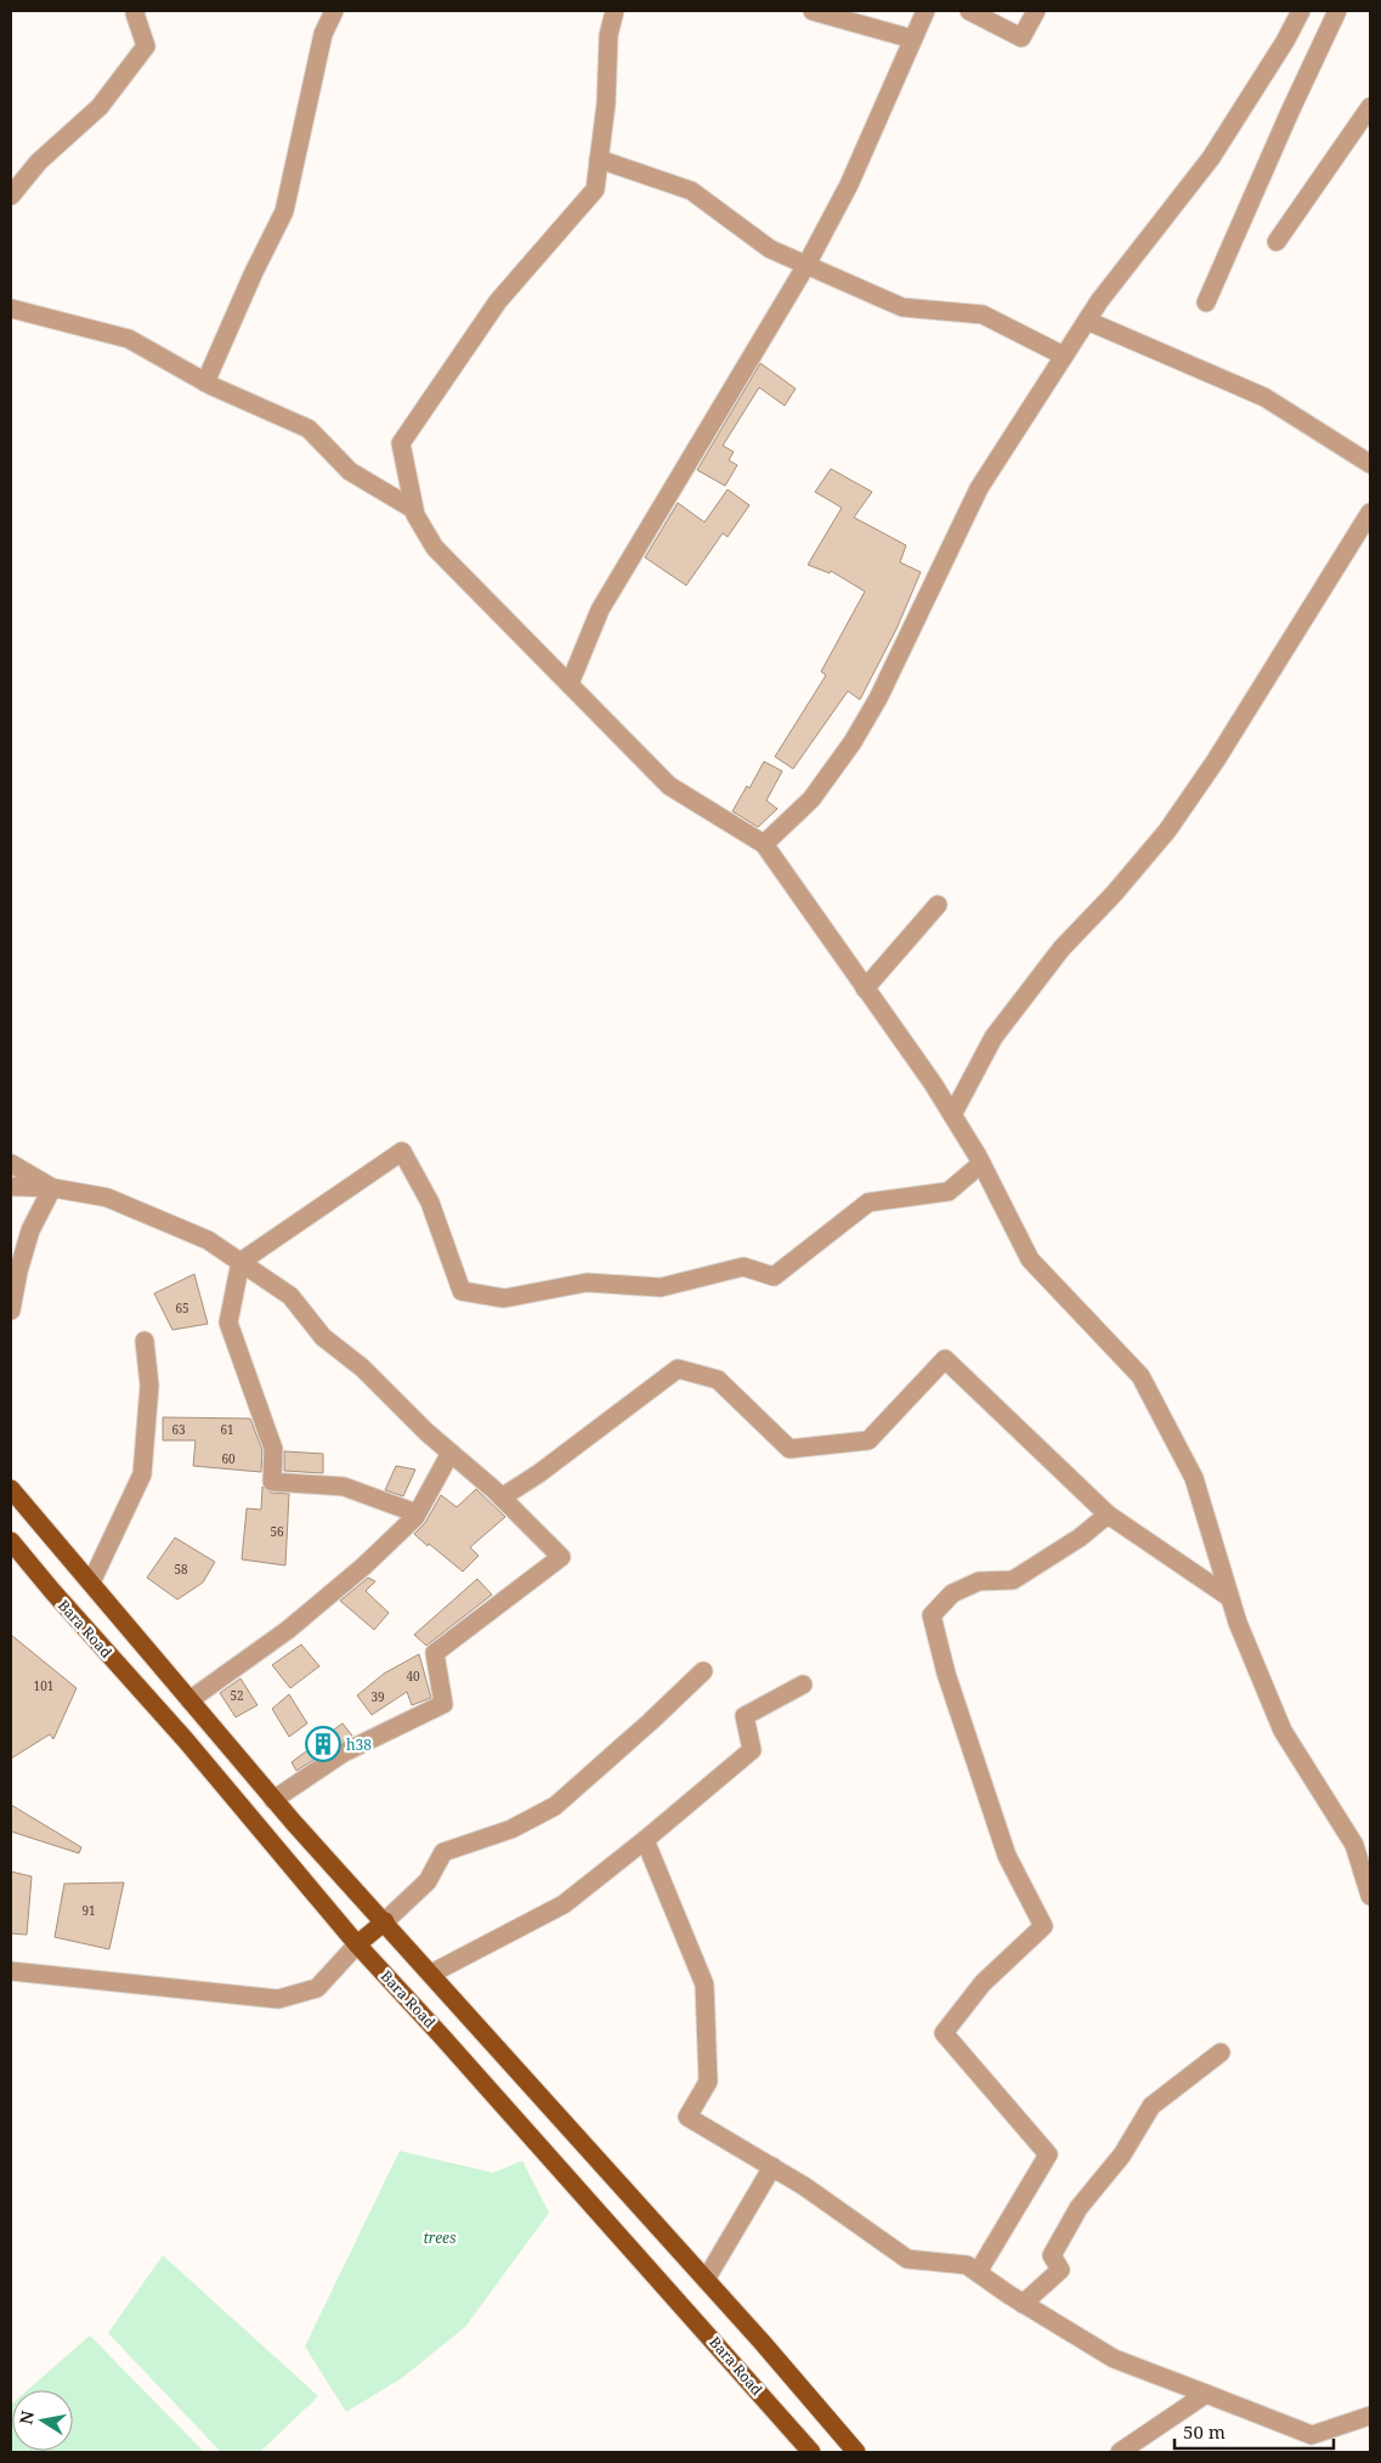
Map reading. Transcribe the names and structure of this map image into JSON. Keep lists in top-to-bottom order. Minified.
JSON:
{"streets":{"main road":["Bara Road"]},"parks":["trees"],"places":{"building":["h38"]},"house_numbers":["65","63","61","60","56","58","40","101","52","39","91"],"scale_bar":"50 m","north":"left"}
